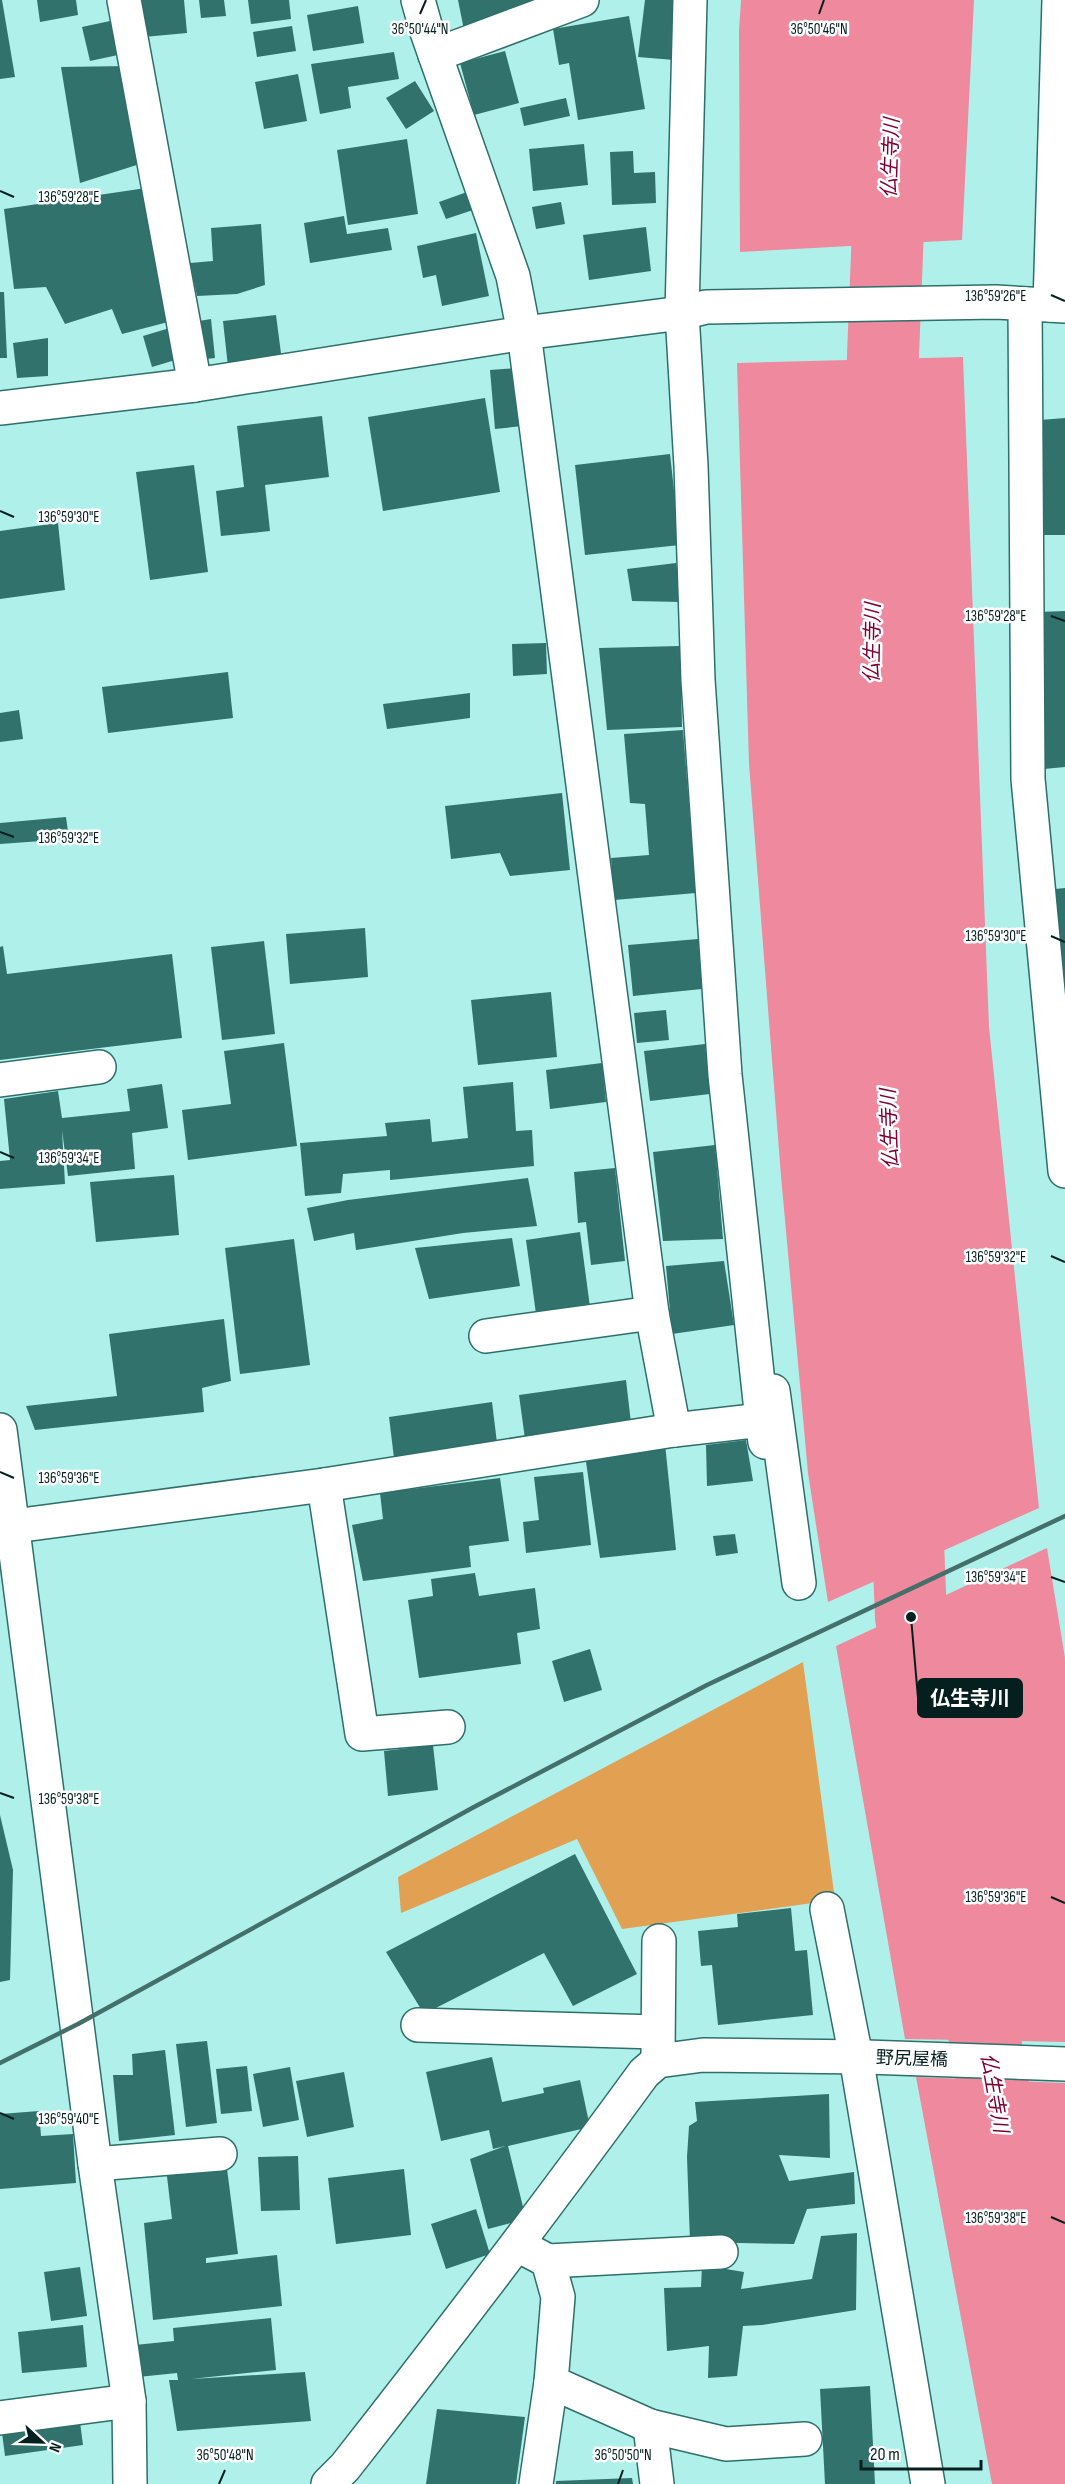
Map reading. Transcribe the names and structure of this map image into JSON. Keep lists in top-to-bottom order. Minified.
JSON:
{"streets":{"street":["野尻屋橋"]},"water":["仏生寺川"],"places":["仏生寺川"],"scale_bar":"20 m","north":"right","coordinates":["36°50'44\"N","36°50'46\"N","136°59'28\"E","136°59'26\"E","136°59'30\"E","136°59'32\"E","136°59'34\"E","136°59'36\"E","136°59'38\"E","136°59'40\"E","36°50'48\"N","36°50'50\"N"]}
